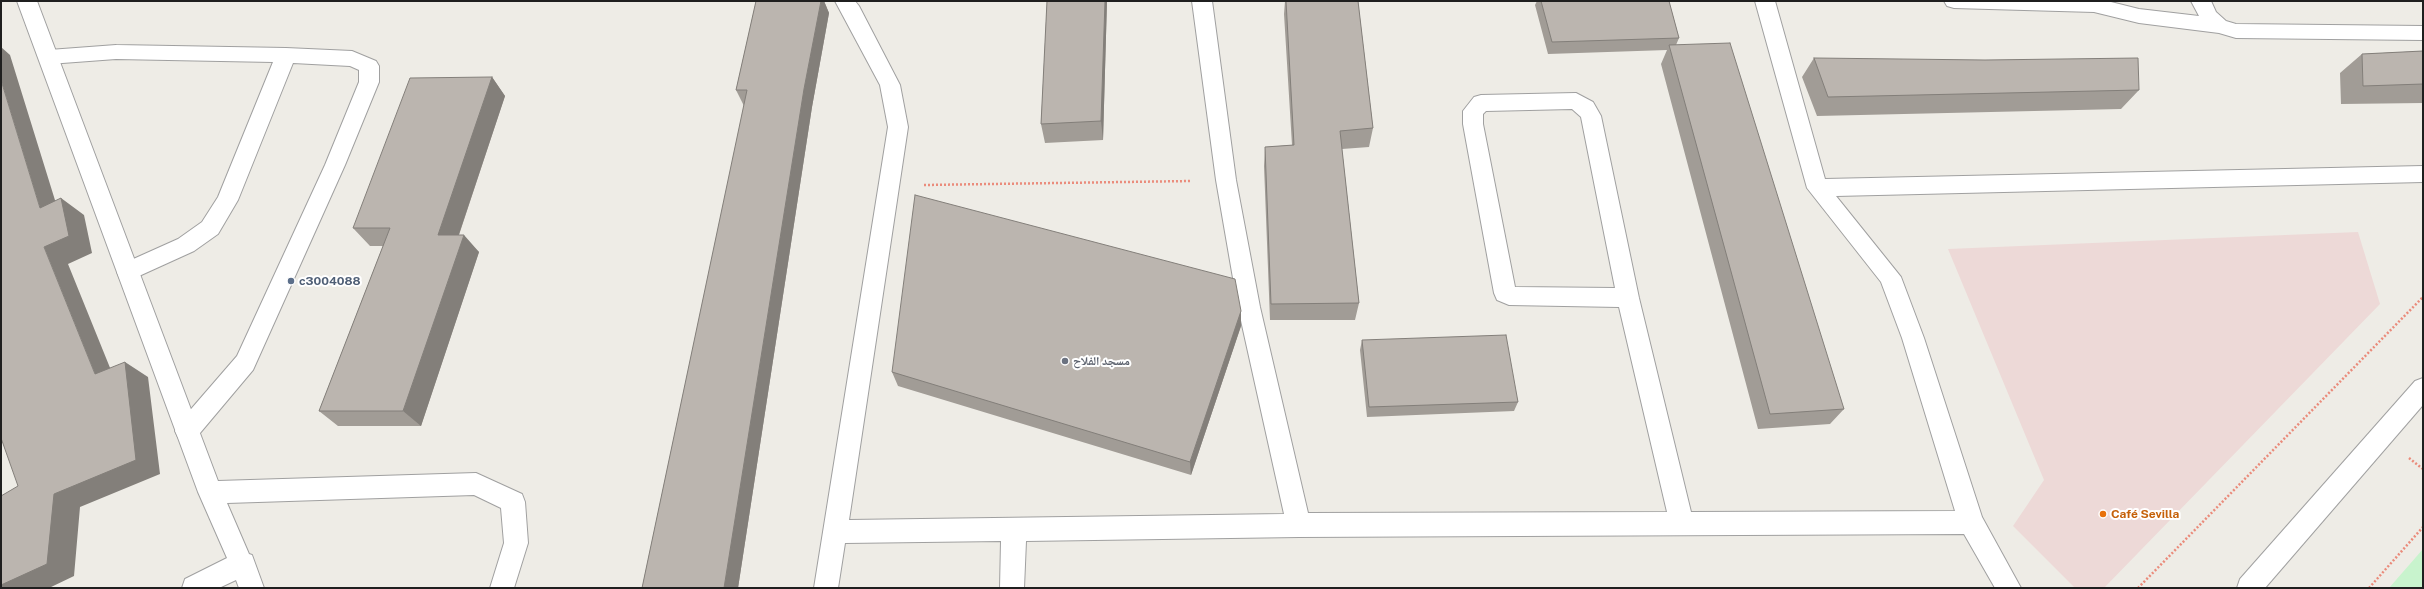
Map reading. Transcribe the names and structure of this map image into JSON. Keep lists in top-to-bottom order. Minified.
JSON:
{"places":["c3004088","مسجد الفلاح","Café Sevilla"]}
